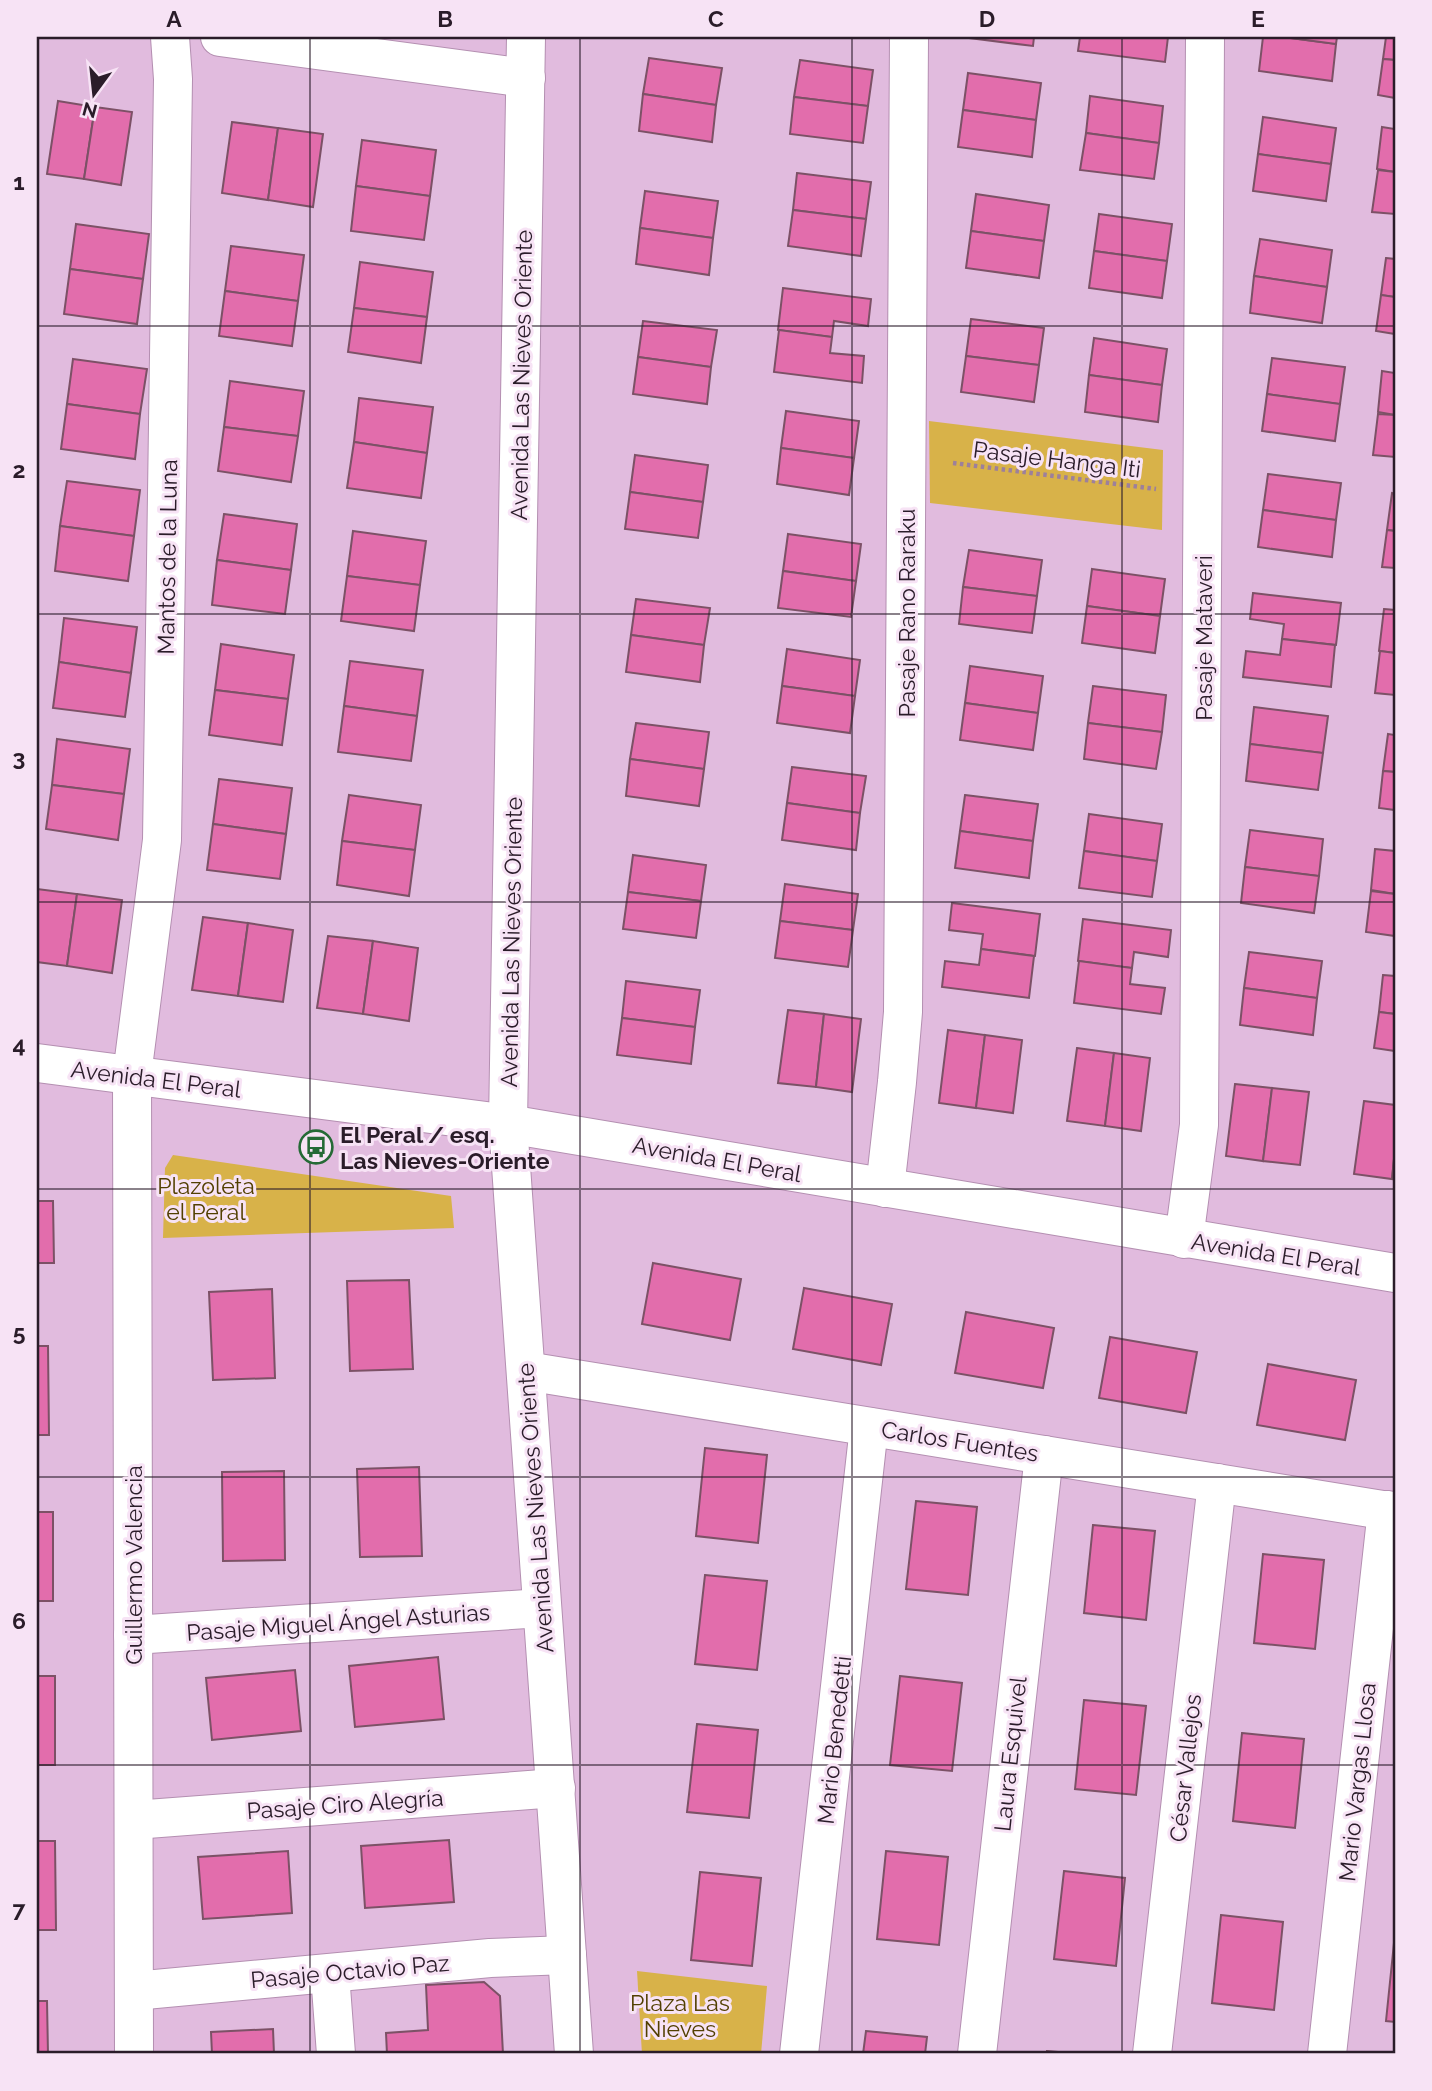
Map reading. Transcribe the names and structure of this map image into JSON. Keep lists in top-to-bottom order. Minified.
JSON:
{"streets":{"street":["Avenida Las Nieves Oriente","Mantos de la Luna","Pasaje Rano Raraku","Pasaje Mataveri","Avenida El Peral","Carlos Fuentes","Guillermo Valencia","Pasaje Miguel Ángel Asturias","Mario Benedetti","Laura Esquivel","César Vallejos","Mario Vargas Llosa","Pasaje Ciro Alegría","Pasaje Octavio Paz"],"path":["Pasaje Hanga Iti"]},"crossings":[["Avenida Las Nieves Oriente","Avenida El Peral"],["Avenida Las Nieves Oriente","Carlos Fuentes"],["Avenida Las Nieves Oriente","Pasaje Miguel Ángel Asturias"],["Avenida Las Nieves Oriente","Pasaje Ciro Alegría"],["Avenida Las Nieves Oriente","Pasaje Octavio Paz"],["Pasaje Hanga Iti","Pasaje Rano Raraku"],["Pasaje Hanga Iti","Pasaje Mataveri"],["Mantos de la Luna","Avenida El Peral"],["Mantos de la Luna","Guillermo Valencia"],["Pasaje Rano Raraku","Avenida El Peral"],["Pasaje Mataveri","Avenida El Peral"],["Avenida El Peral","Guillermo Valencia"],["Carlos Fuentes","Mario Benedetti"],["Carlos Fuentes","Laura Esquivel"],["Carlos Fuentes","César Vallejos"],["Carlos Fuentes","Mario Vargas Llosa"],["Guillermo Valencia","Pasaje Miguel Ángel Asturias"],["Guillermo Valencia","Pasaje Ciro Alegría"],["Guillermo Valencia","Pasaje Octavio Paz"]],"parks":["Plazoleta el Peral","Plaza Las Nieves"],"places":{"bus stop":["El Peral / esq. Las Nieves-Oriente"]},"north":"bottom","grid":{"columns":["A","B","C","D","E"],"rows":["1","2","3","4","5","6","7"]}}
